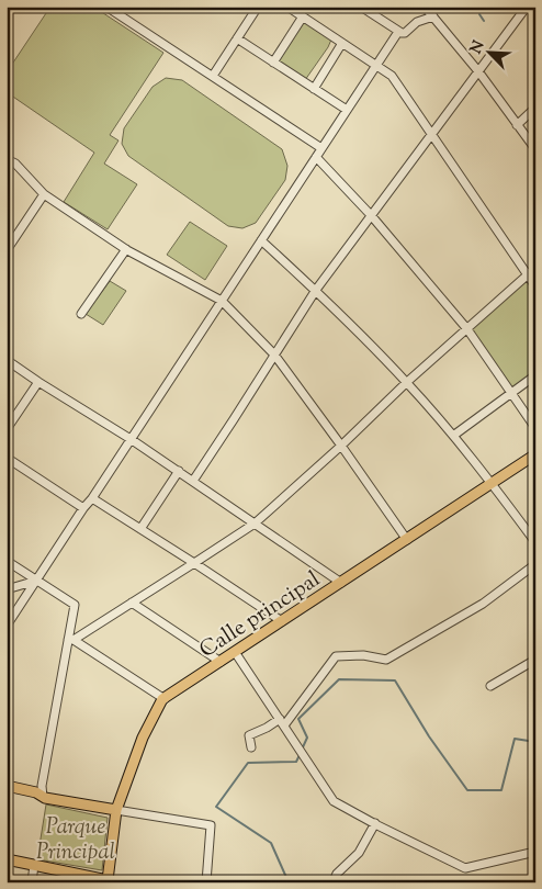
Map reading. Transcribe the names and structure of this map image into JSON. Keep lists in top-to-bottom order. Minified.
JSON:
{"streets":{"main road":["Calle principal"]},"parks":["Parque Principal"],"north":"top left"}
